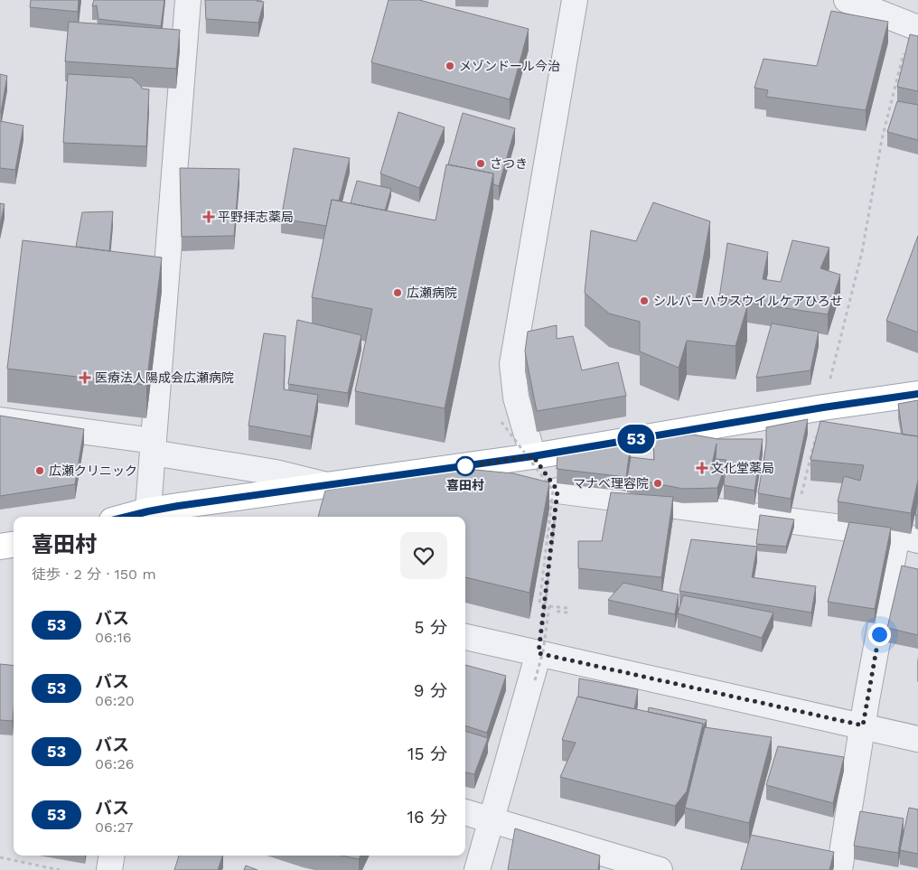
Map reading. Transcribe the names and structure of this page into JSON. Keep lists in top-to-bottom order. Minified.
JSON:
{"places":{"other":["メゾンドール今治","さつき","広瀬病院","シルバーハウスウイルケアひろせ","喜田村","広瀬クリニック","マナベ理容院"],"health":["平野拝志薬局","医療法人陽成会広瀬病院","文化堂薬局"]},"lines":["bus line 53"],"page":{"on_map":"53","heading":["喜田村","徒歩 · 2 分 · 150 m"],"list":[{"mark":"53","name":"バス","note":"06:16","value":"5 分"},{"mark":"53","name":"バス","note":"06:20","value":"9 分"},{"mark":"53","name":"バス","note":"06:26","value":"15 分"},{"mark":"53","name":"バス","note":"06:27","value":"16 分"}]}}
